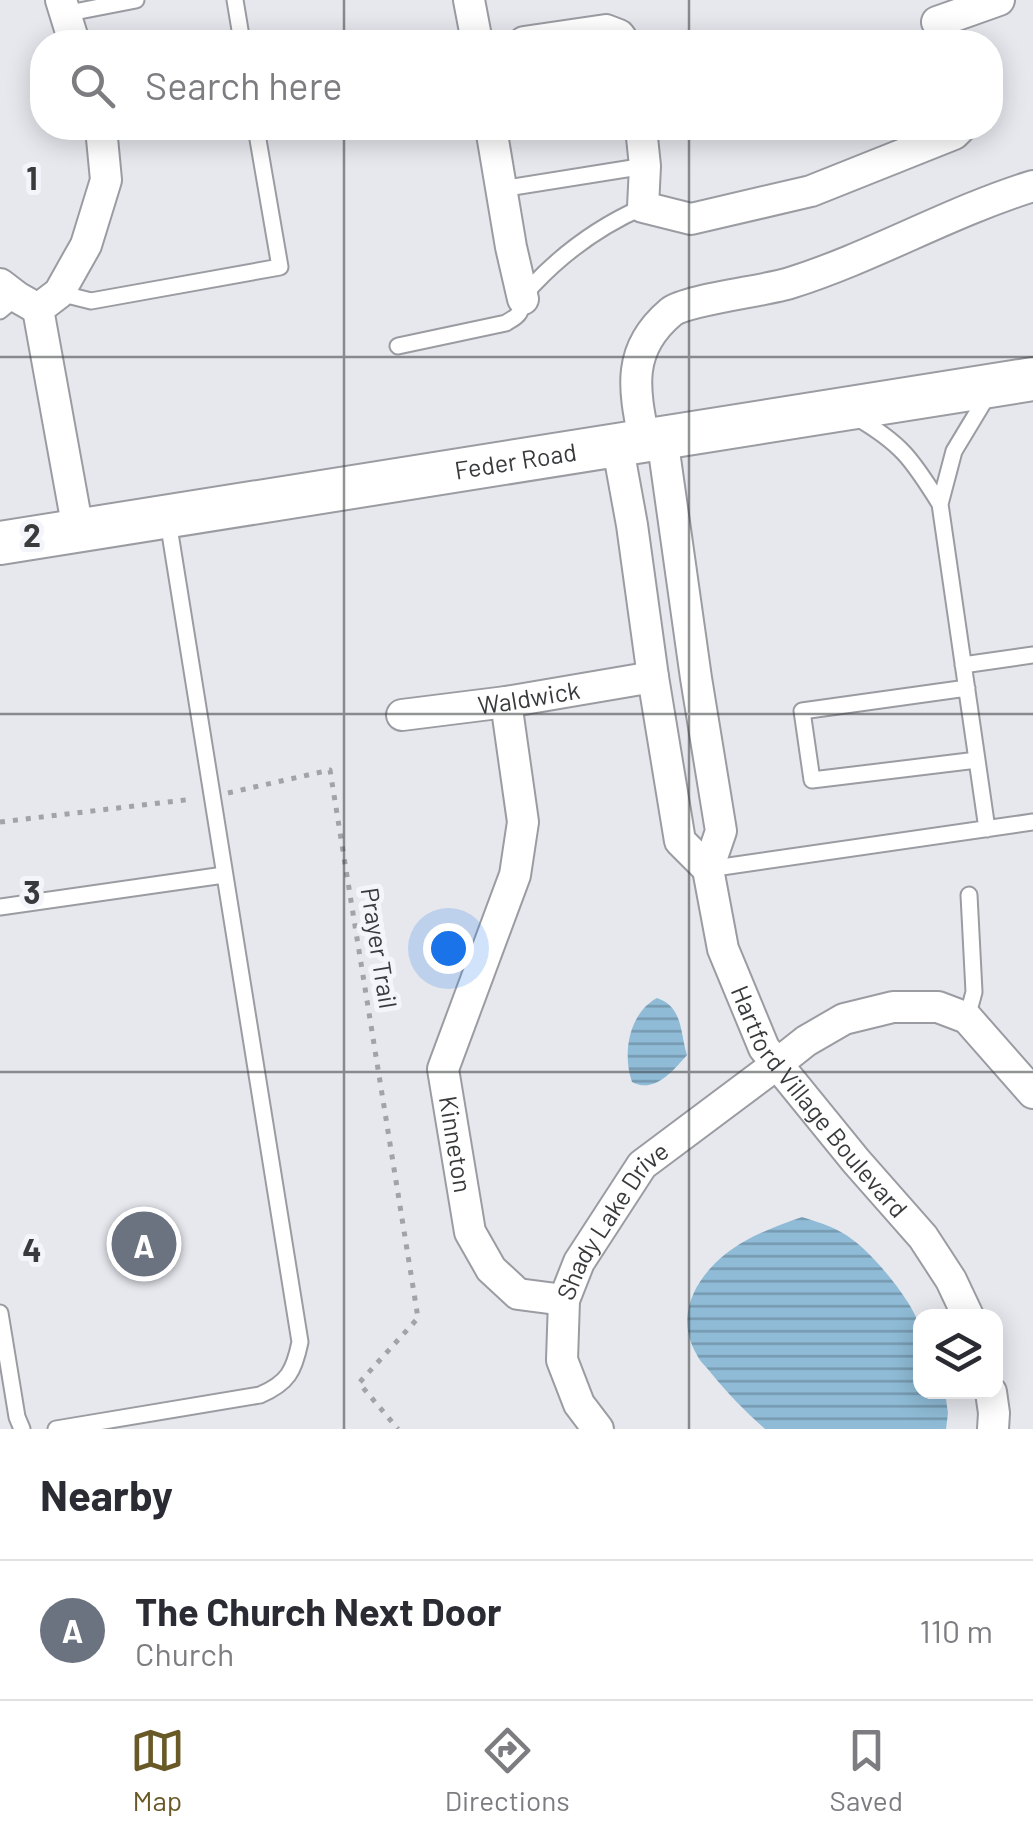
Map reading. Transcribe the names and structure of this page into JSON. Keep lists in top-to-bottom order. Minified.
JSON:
{"streets":{"main road":["Feder Road"],"street":["Waldwick","Hartford Village Boulevard","Kinneton","Shady Lake Drive"],"path":["Prayer Trail"]},"crossings":[["Feder Road","Hartford Village Boulevard"],["Waldwick","Hartford Village Boulevard"],["Waldwick","Kinneton"],["Hartford Village Boulevard","Shady Lake Drive"],["Kinneton","Shady Lake Drive"]],"page":{"search":"Search here","pins":"A","heading":"Nearby","list":[{"mark":"A","name":"The Church Next Door","note":"Church","value":"110 m"}],"nav":["Map","Directions","Saved"]},"grid":{"rows":["1","2","3","4"]}}
